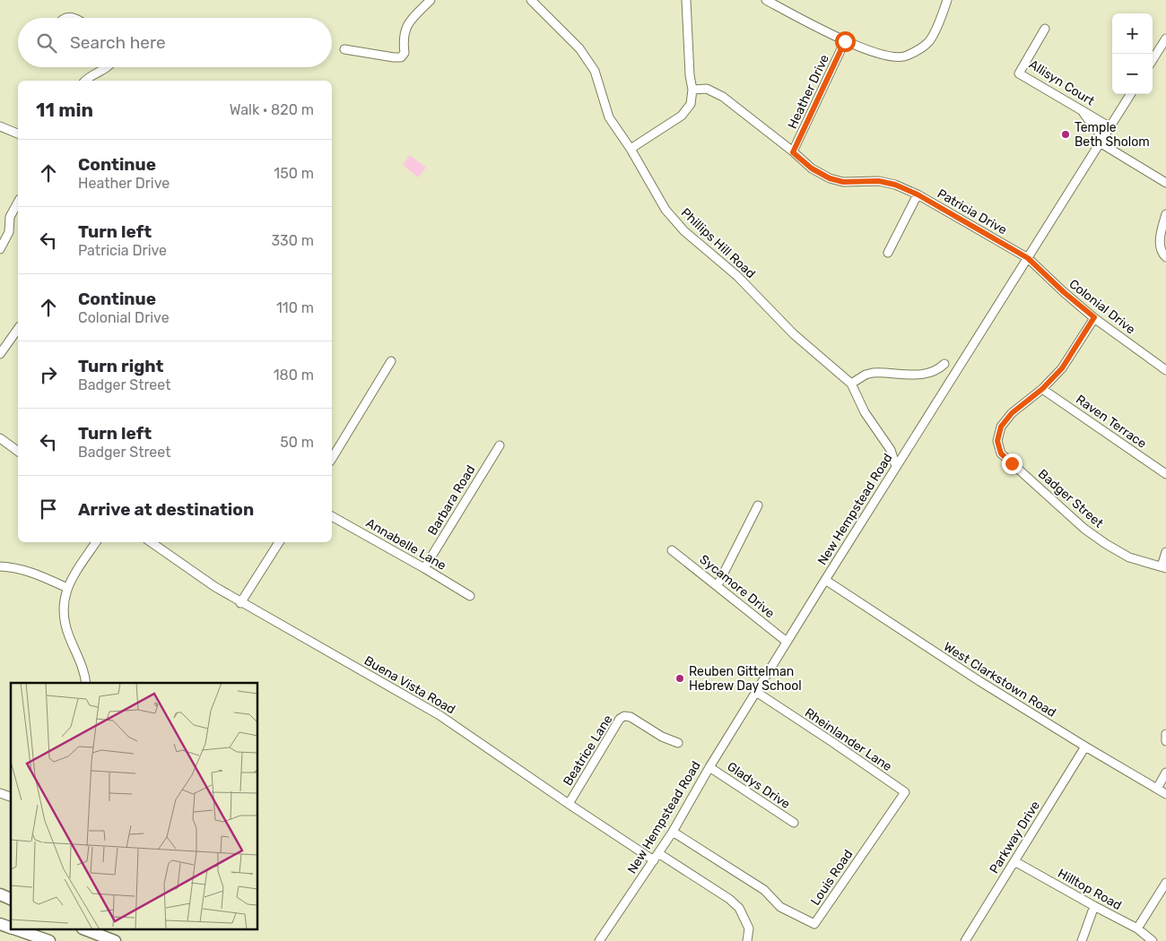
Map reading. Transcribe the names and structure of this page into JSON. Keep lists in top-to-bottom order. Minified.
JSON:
{"streets":{"street":["Allisyn Court","Heather Drive","Patricia Drive","Phillips Hill Road","Colonial Drive","Raven Terrace","Badger Street","Barbara Road","New Hempstead Road","Annabelle Lane","Sycamore Drive","West Clarkstown Road","Buena Vista Road","Rheinlander Lane","Beatrice Lane","Gladys Drive","Parkway Drive","Louis Road","Hilltop Road"]},"crossings":[["Allisyn Court","New Hempstead Road"],["Heather Drive","Patricia Drive"],["Patricia Drive","Colonial Drive"],["Patricia Drive","New Hempstead Road"],["Phillips Hill Road","New Hempstead Road"],["Colonial Drive","Badger Street"],["Colonial Drive","New Hempstead Road"],["Raven Terrace","Badger Street"],["Barbara Road","Annabelle Lane"],["New Hempstead Road","Sycamore Drive"],["New Hempstead Road","West Clarkstown Road"],["New Hempstead Road","Buena Vista Road"],["New Hempstead Road","Rheinlander Lane"],["New Hempstead Road","Gladys Drive"],["New Hempstead Road","Louis Road"],["West Clarkstown Road","Parkway Drive"],["Buena Vista Road","Beatrice Lane"],["Rheinlander Lane","Louis Road"],["Parkway Drive","Hilltop Road"]],"places":["Temple Beth Sholom","Reuben Gittelman Hebrew Day School"],"page":{"map_buttons":["+","−"],"search":"Search here","heading":["11 min","Walk · 820 m"],"list":[["Continue","Heather Drive","150 m"],["Turn left","Patricia Drive","330 m"],["Continue","Colonial Drive","110 m"],["Turn right","Badger Street","180 m"],["Turn left","Badger Street","50 m"],"Arrive at destination"]}}
